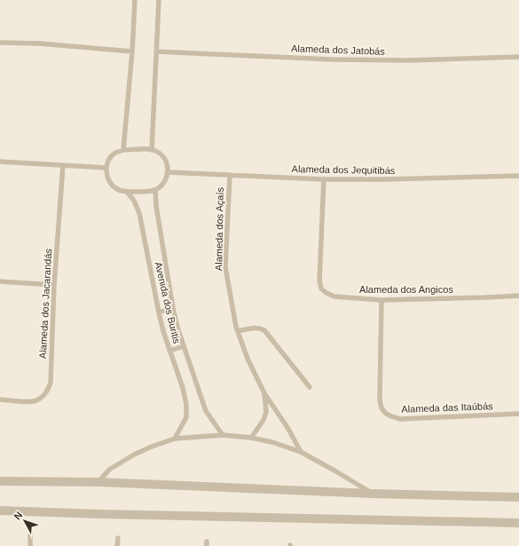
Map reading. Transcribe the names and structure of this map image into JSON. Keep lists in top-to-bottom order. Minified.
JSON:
{"streets":{"lane":["Alameda dos Jatobás","Alameda dos Jequitibás","Alameda dos Açaís","Alameda dos Angicos","Avenida dos Buritis","Alameda dos Jacarandás","Alameda das Itaúbás"]},"crossings":[["Alameda dos Jequitibás","Alameda dos Açaís"],["Alameda dos Jequitibás","Alameda dos Angicos"],["Alameda dos Jequitibás","Avenida dos Buritis"],["Alameda dos Angicos","Alameda das Itaúbás"]],"north":"top left"}
